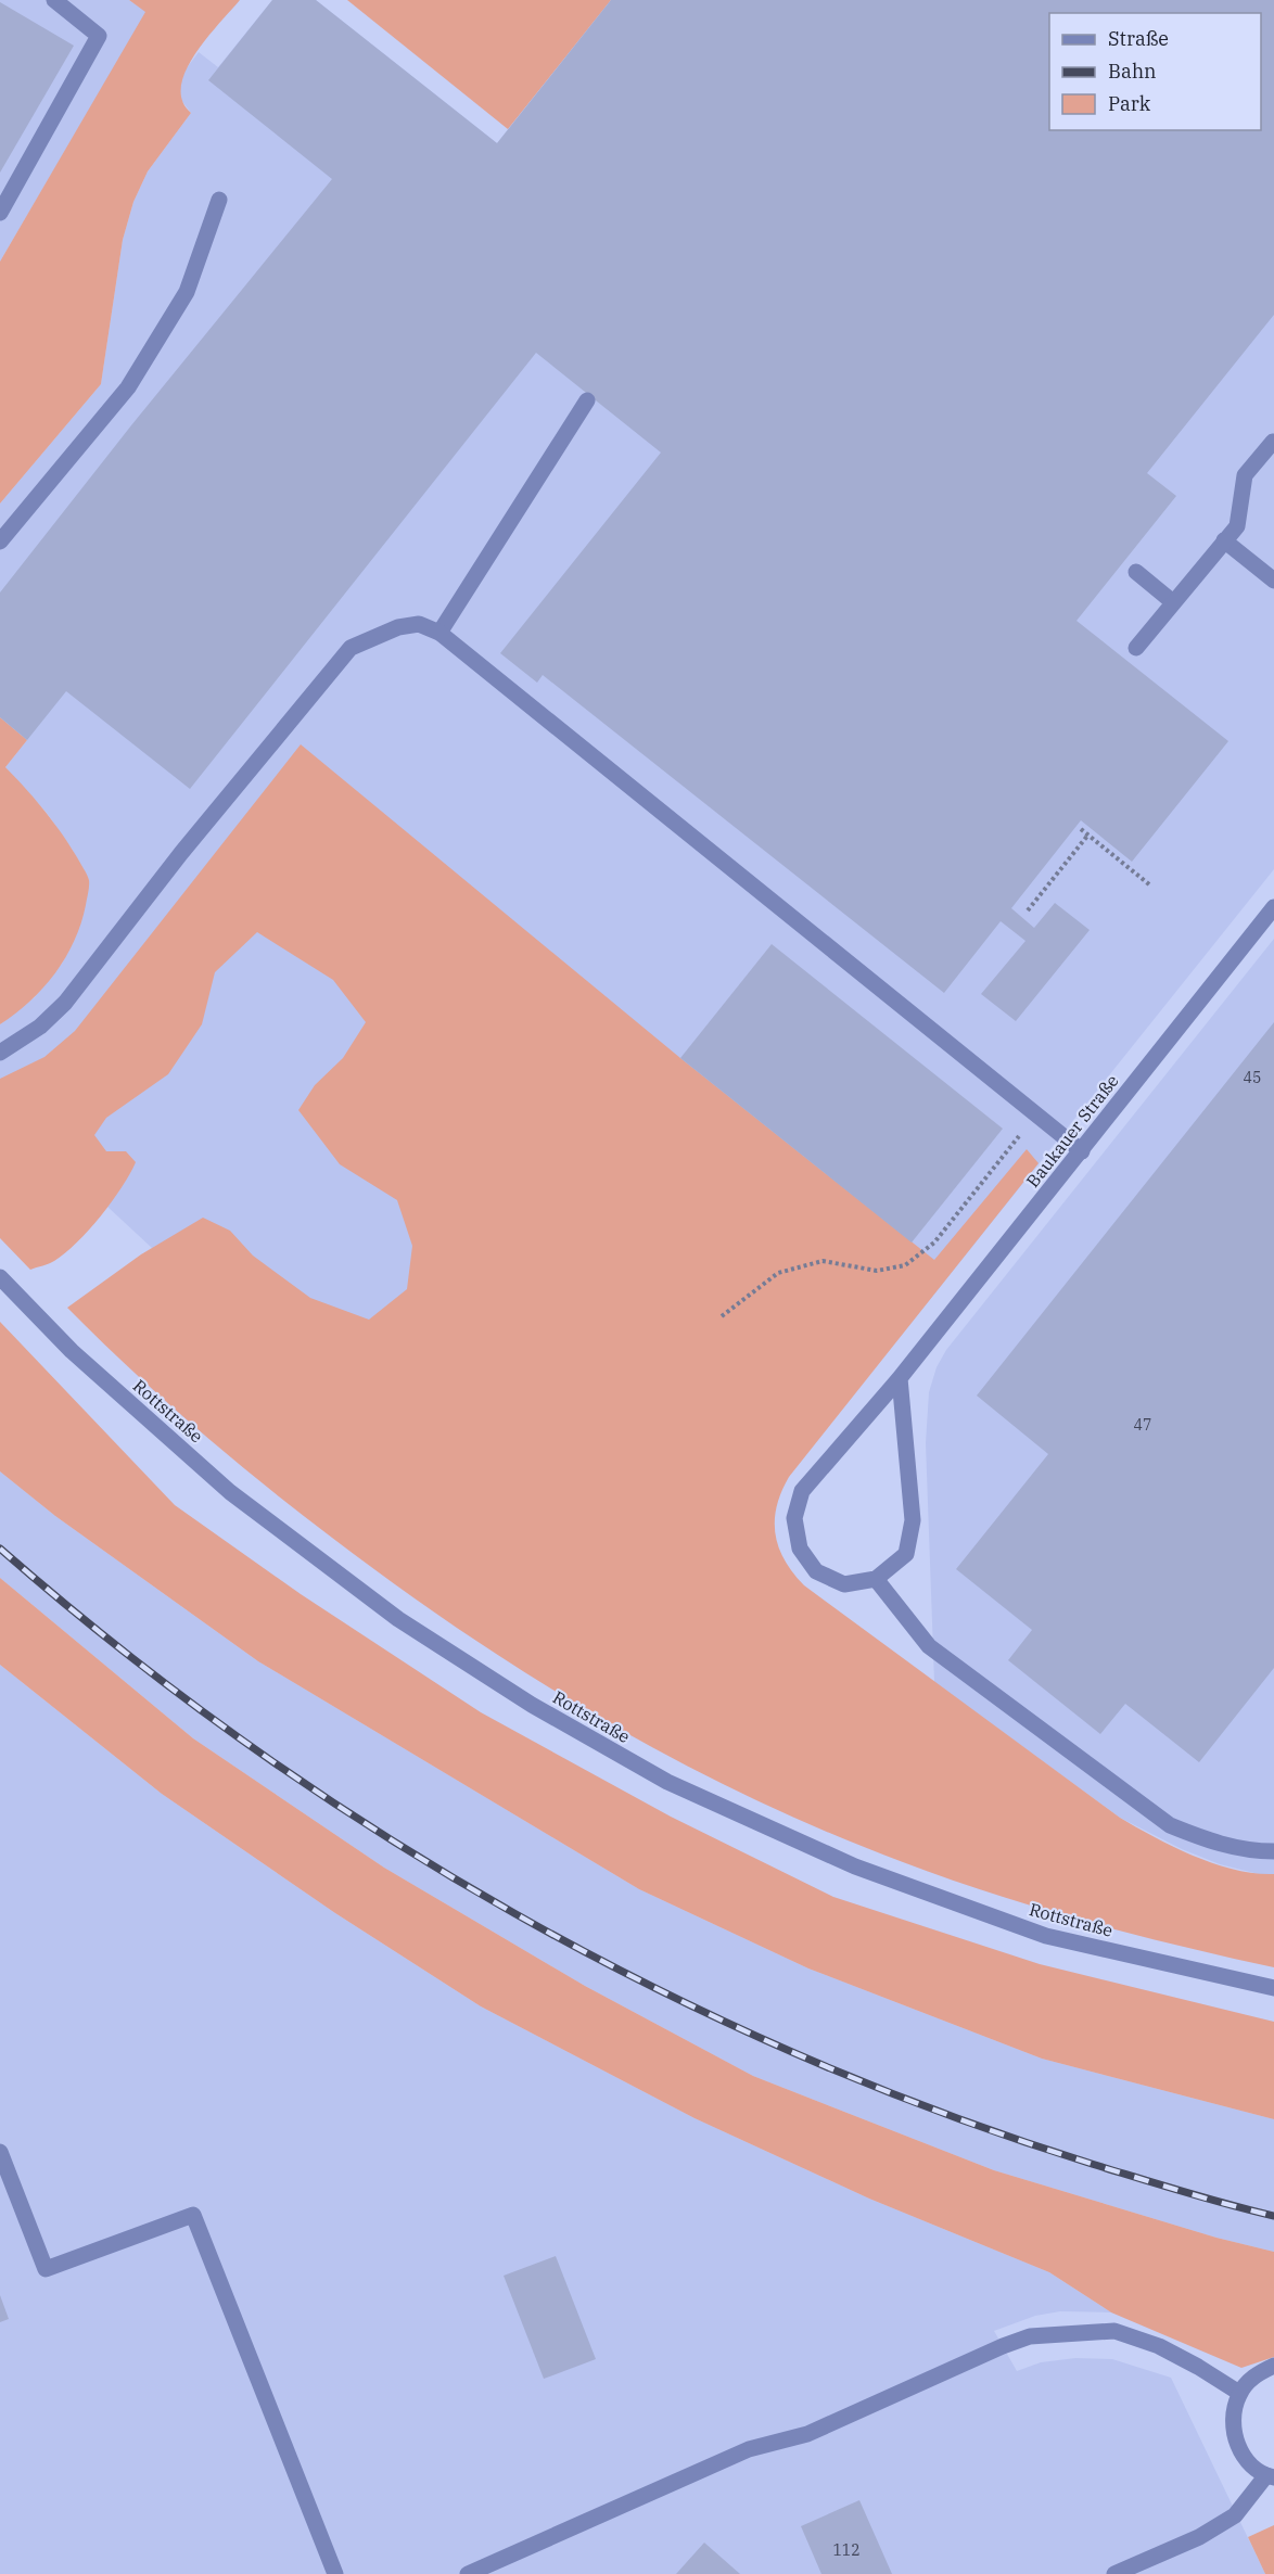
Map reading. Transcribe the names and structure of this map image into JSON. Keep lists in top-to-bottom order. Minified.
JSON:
{"streets":{"street":["Baukauer Straße","Rottstraße"]},"house_numbers":["45","47","112"],"legend":["Straße","Bahn","Park"]}
